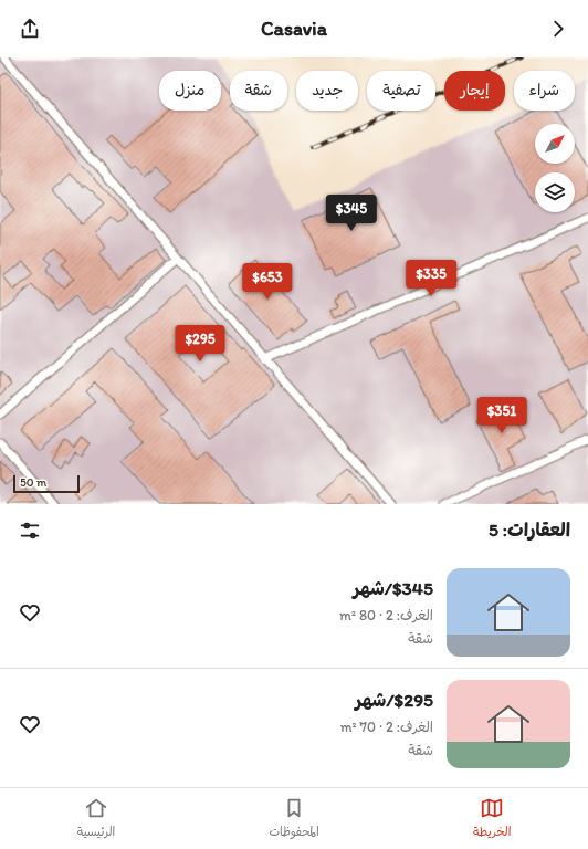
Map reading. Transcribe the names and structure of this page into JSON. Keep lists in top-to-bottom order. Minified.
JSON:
{"scale_bar":"50 m","north":"top right","page":{"header":"Casavia","chip":["شراء","إيجار","تصفية","جديد","شقة","منزل"],"price":["$345","$335","$653","$295","$351"],"scale":"50 m","heading":"العقارات: 5","list":[{"name":"$345/شهر","note":"الغرف: 2 · 80 m² · شقة"},{"name":"$295/شهر","note":"الغرف: 2 · 70 m² · شقة"}],"tabs":["الخريطة","المحفوظات","الرئيسية"]}}
